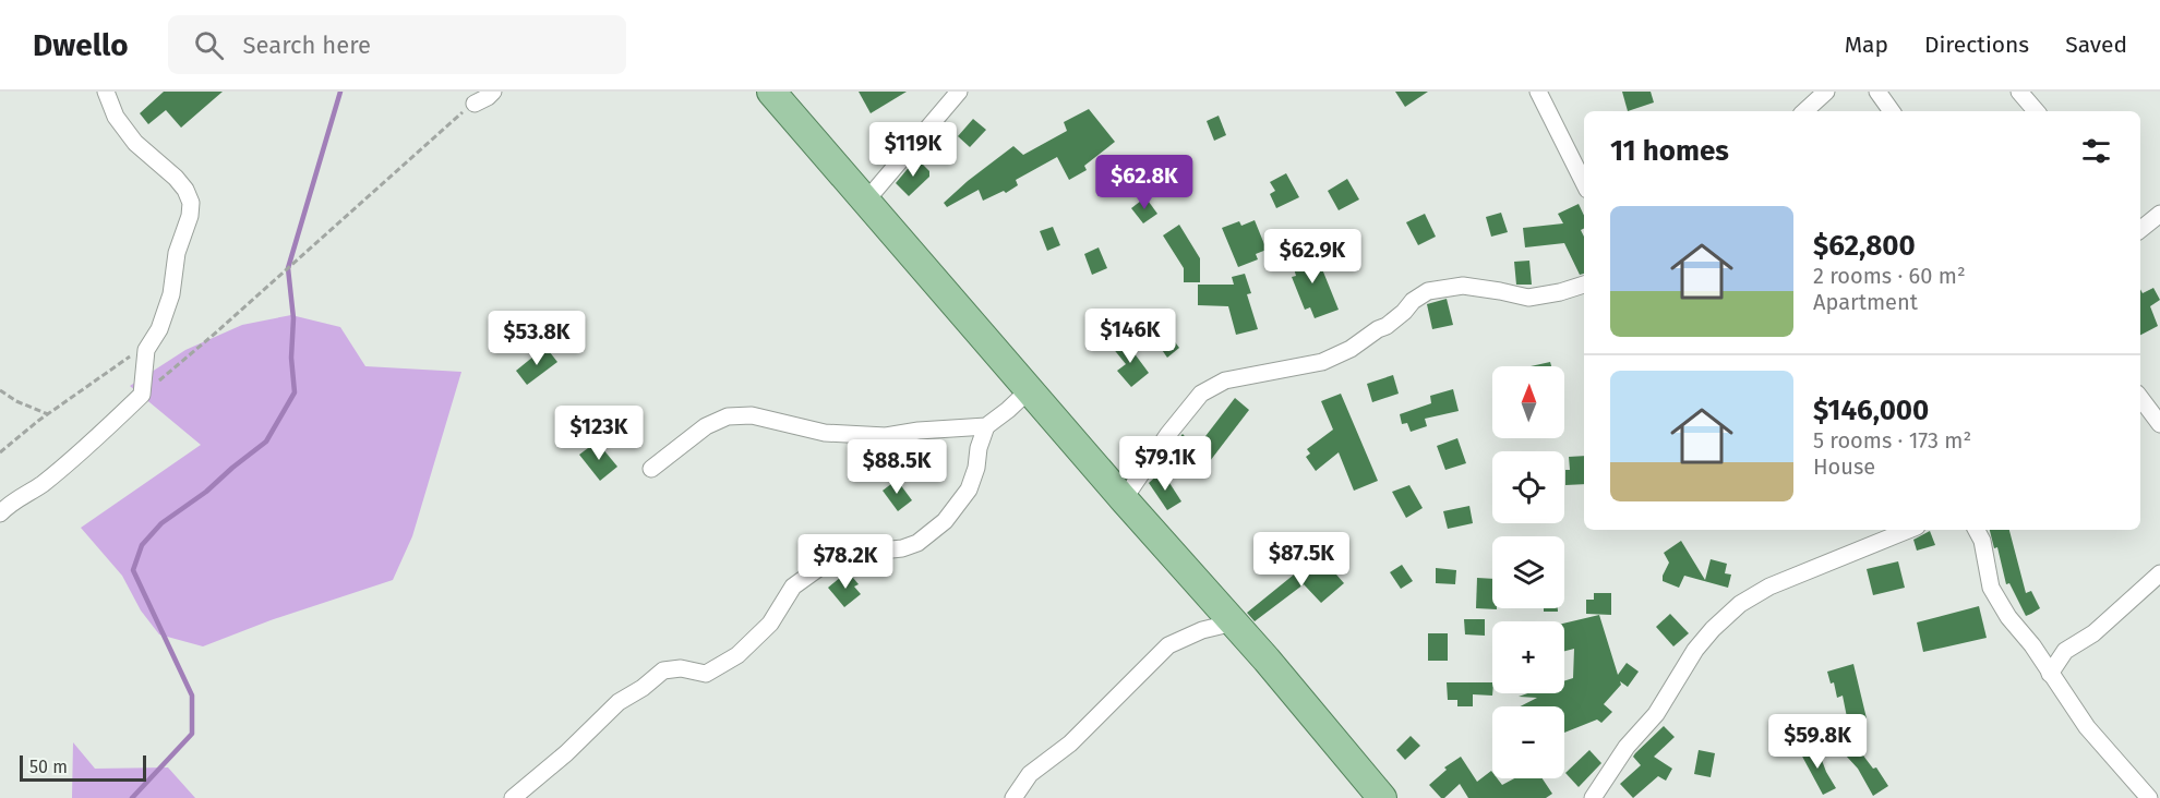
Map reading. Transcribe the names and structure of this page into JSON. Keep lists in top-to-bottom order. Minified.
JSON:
{"scale_bar":"50 m","north":"top","page":{"header":"Dwello","search":"Search here","nav":["Map","Directions","Saved"],"heading":"11 homes","price":["$119K","$62.8K","$62.9K","$146K","$53.8K","$123K","$79.1K","$88.5K","$87.5K","$78.2K","$59.8K"],"list":[{"name":"$62,800","note":"2 rooms · 60 m² · Apartment"},{"name":"$146,000","note":"5 rooms · 173 m² · House"}],"map_buttons":["+","−"],"scale":"50 m"}}
